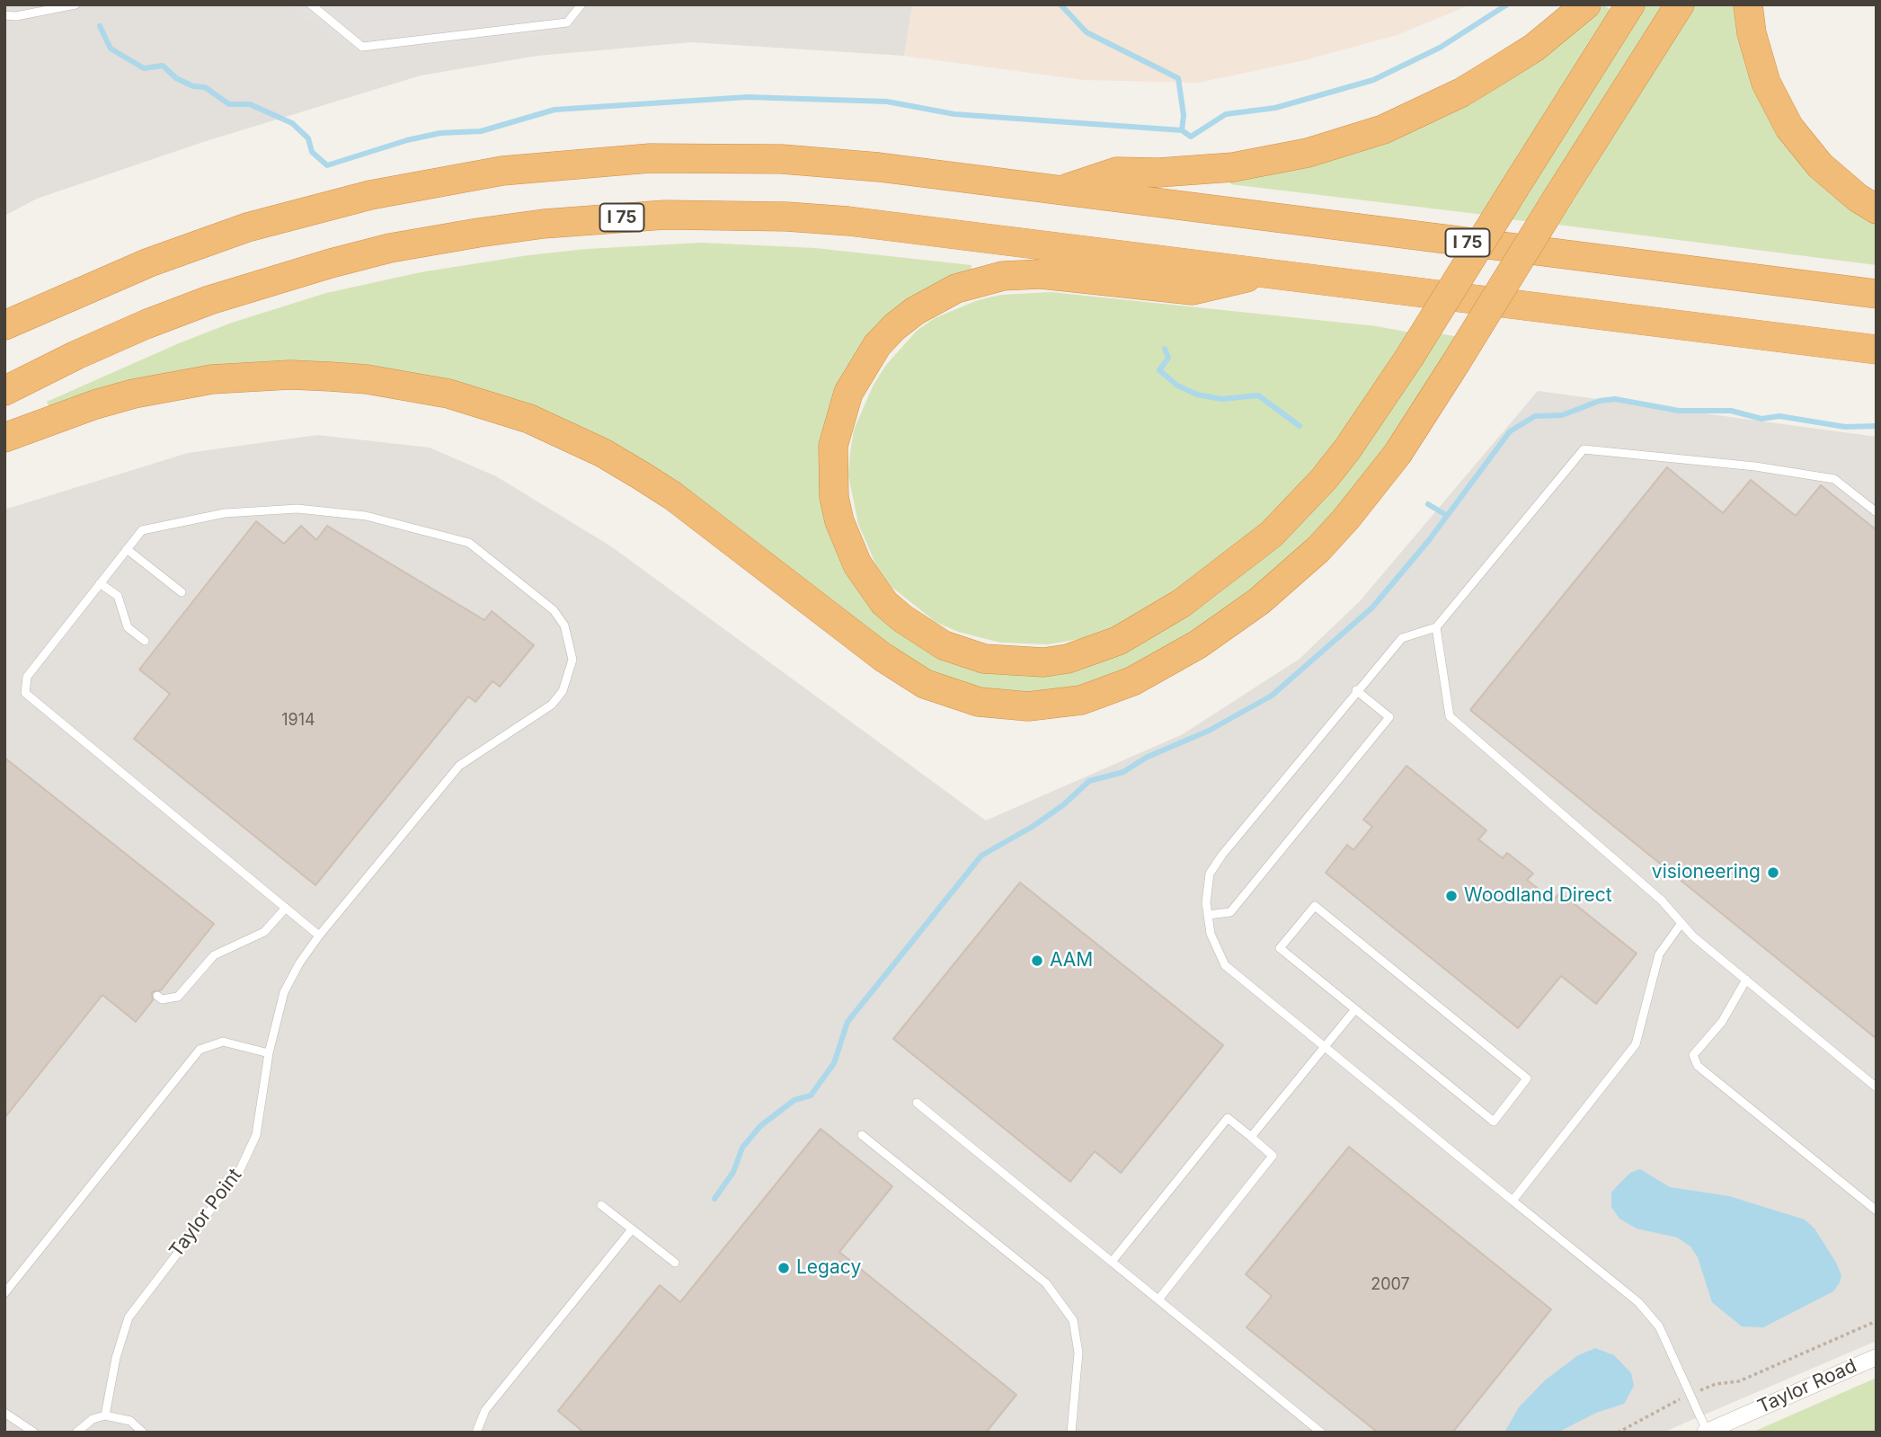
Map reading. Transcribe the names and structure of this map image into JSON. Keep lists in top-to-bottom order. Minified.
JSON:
{"streets":{"highway":["I 75"],"street":["Taylor Road"],"lane":["Taylor Point"]},"places":["visioneering","Woodland Direct","AAM","Legacy"],"house_numbers":["1914","2007"]}
